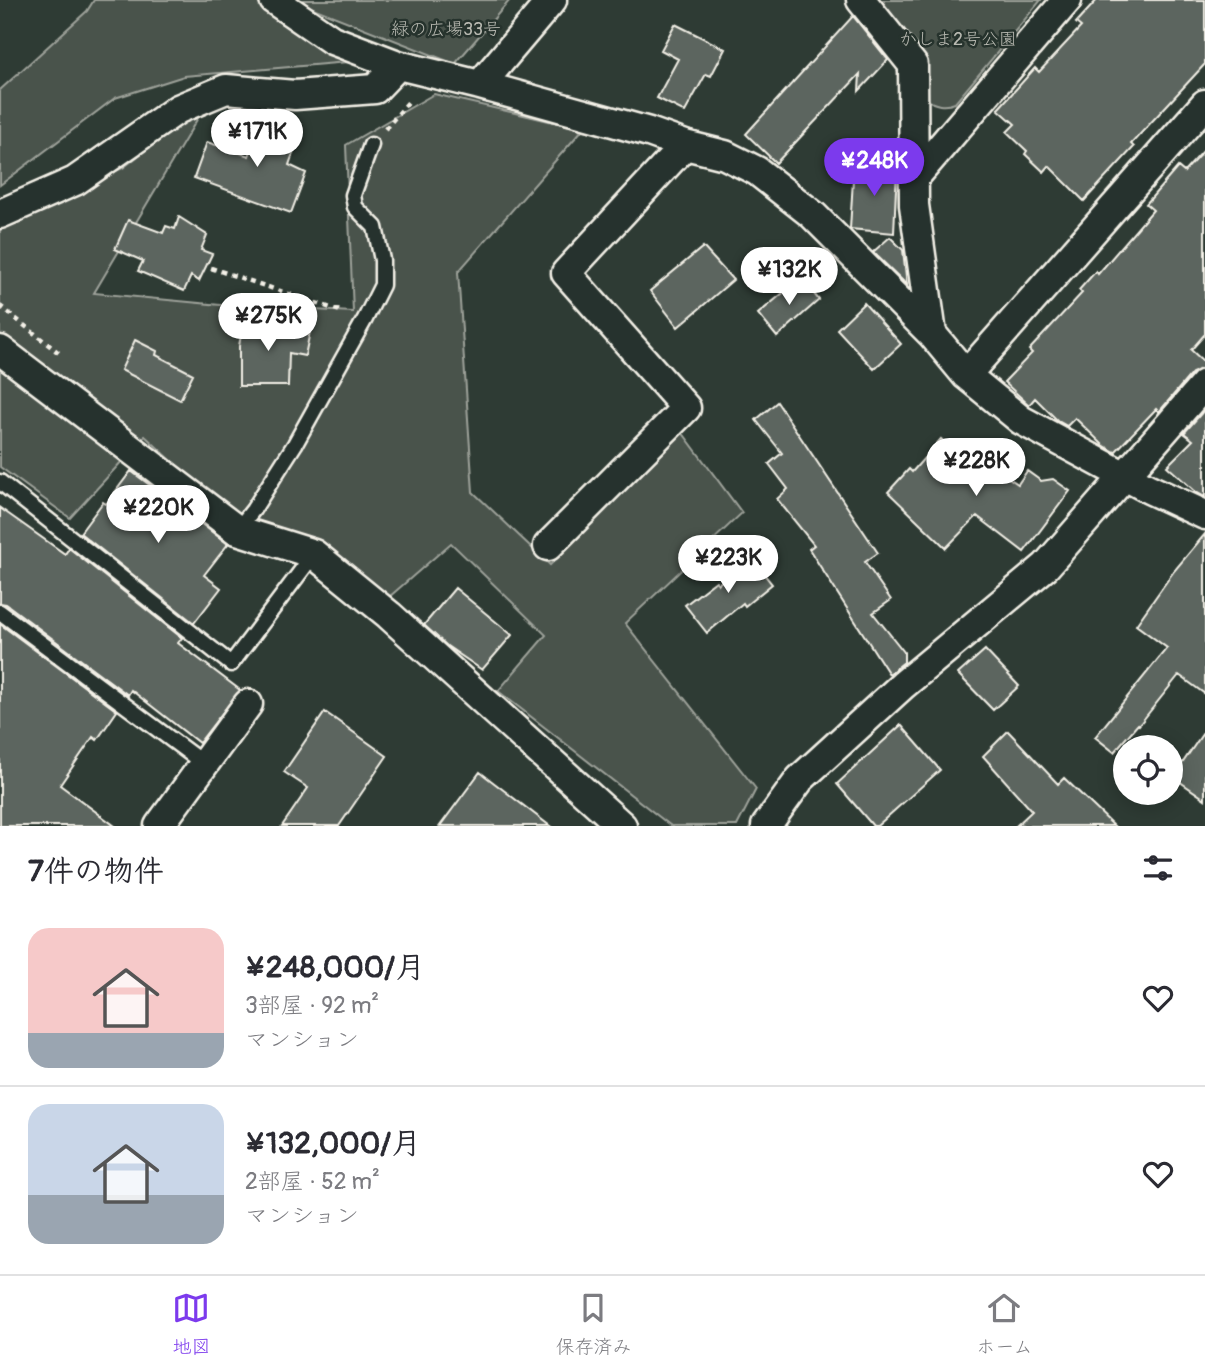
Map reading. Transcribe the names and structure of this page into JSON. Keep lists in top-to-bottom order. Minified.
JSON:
{"parks":["緑の広場33号","かしま2号公園"],"page":{"price":["¥171K","¥248K","¥132K","¥275K","¥228K","¥220K","¥223K"],"heading":"7件の物件","list":[{"name":"¥248,000/月","note":"3部屋 · 92 m² · マンション"},{"name":"¥132,000/月","note":"2部屋 · 52 m² · マンション"}],"tabs":["地図","保存済み","ホーム"]}}
